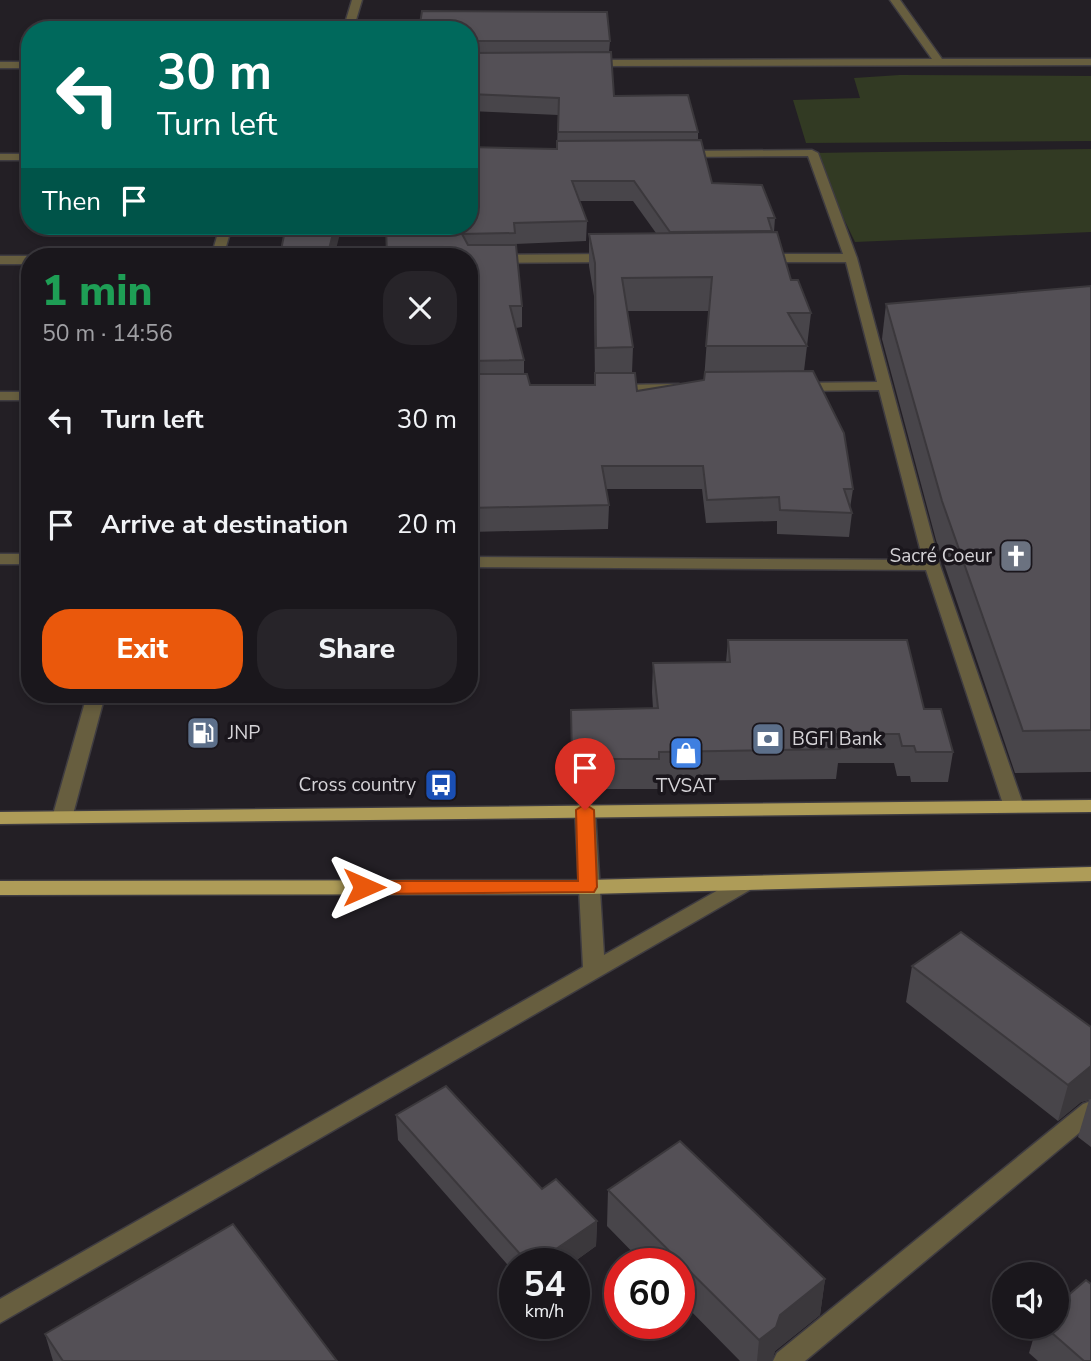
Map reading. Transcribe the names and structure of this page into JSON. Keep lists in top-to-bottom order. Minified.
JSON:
{"places":{"church":["Sacré Coeur"],"fuel station":["JNP"],"bank":["BGFI Bank"],"shop":["TVSAT"],"bus stop":["Cross country"]},"page":{"turn":["30 m","Turn left"],"then":"Then","heading":["1 min","50 m · 14:56"],"list":[{"name":"Turn left","value":"30 m"},{"name":"Arrive at destination","value":"20 m"}],"buttons":["Exit","Share"],"speed":"54 km/h","limit":"60"}}
